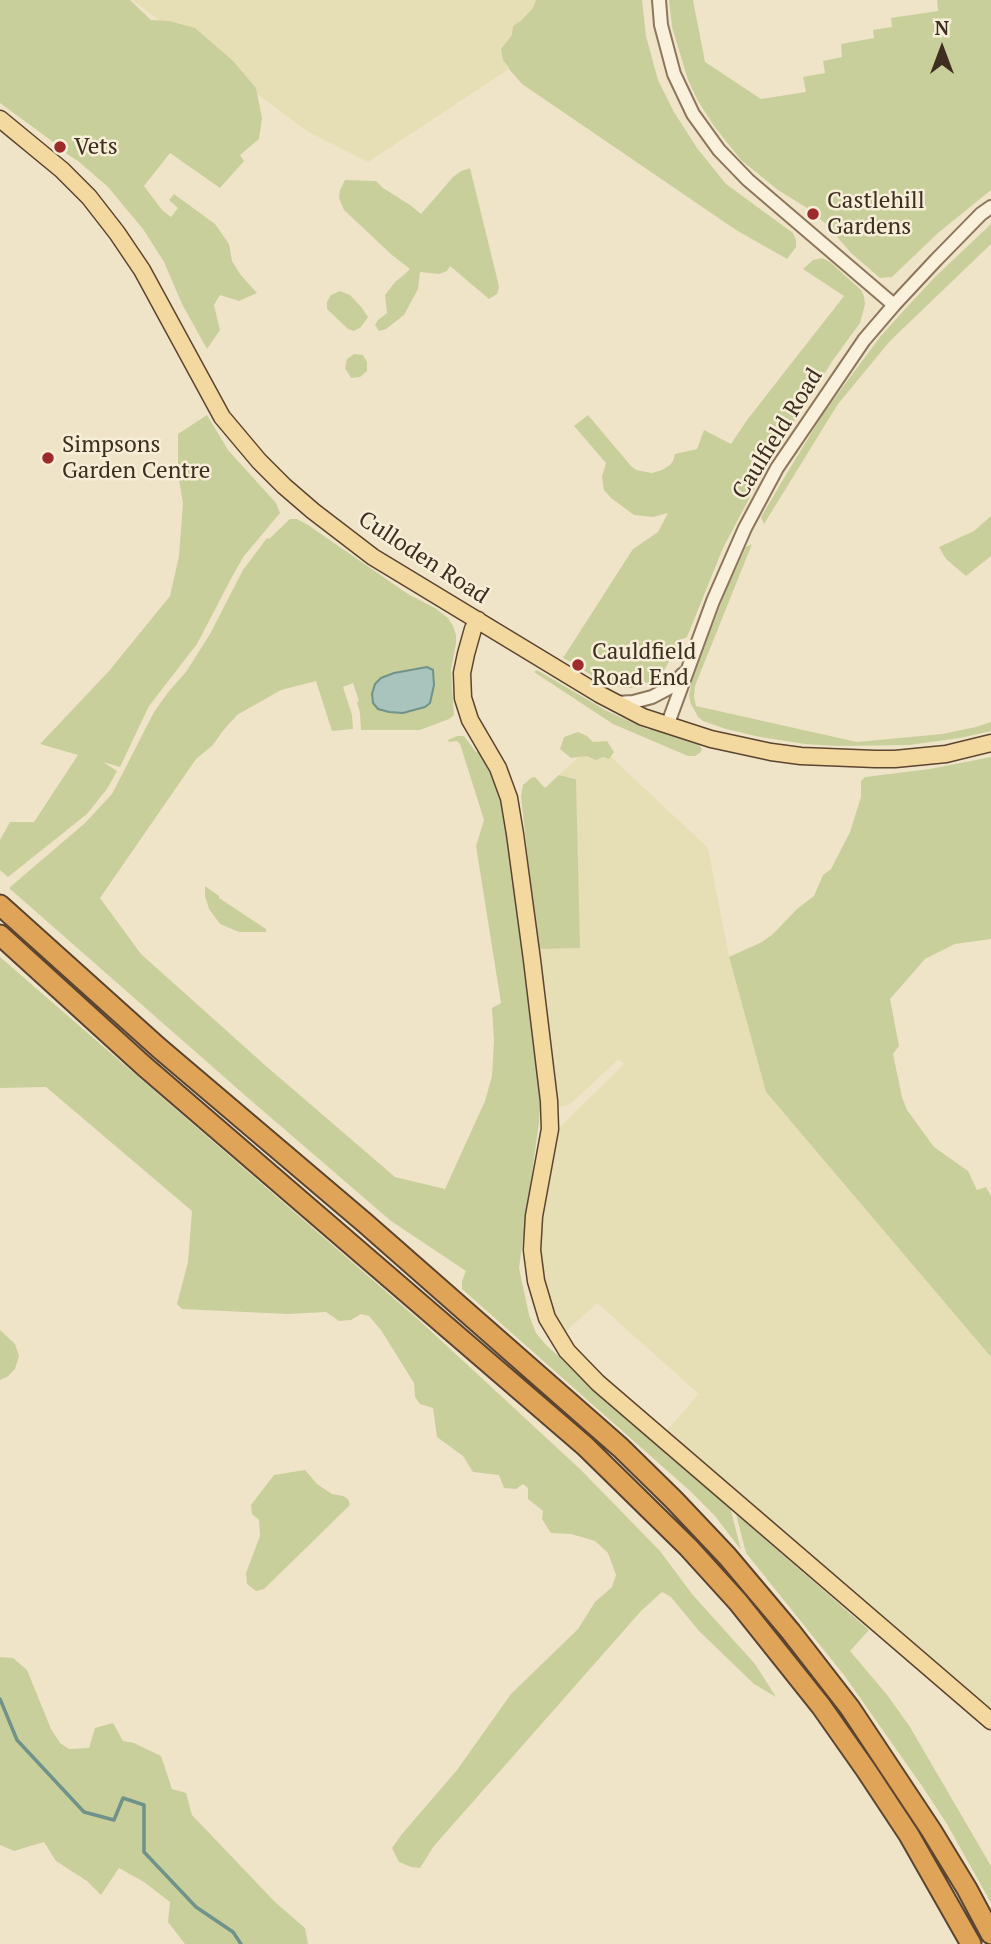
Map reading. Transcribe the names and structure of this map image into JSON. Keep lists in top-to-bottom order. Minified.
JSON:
{"streets":{"main road":["Culloden Road"],"street":["Caulfield Road"]},"crossings":[["Caulfield Road","Culloden Road"]],"places":["Vets","Castlehill Gardens","Simpsons Garden Centre","Cauldfield Road End"],"north":"top"}
